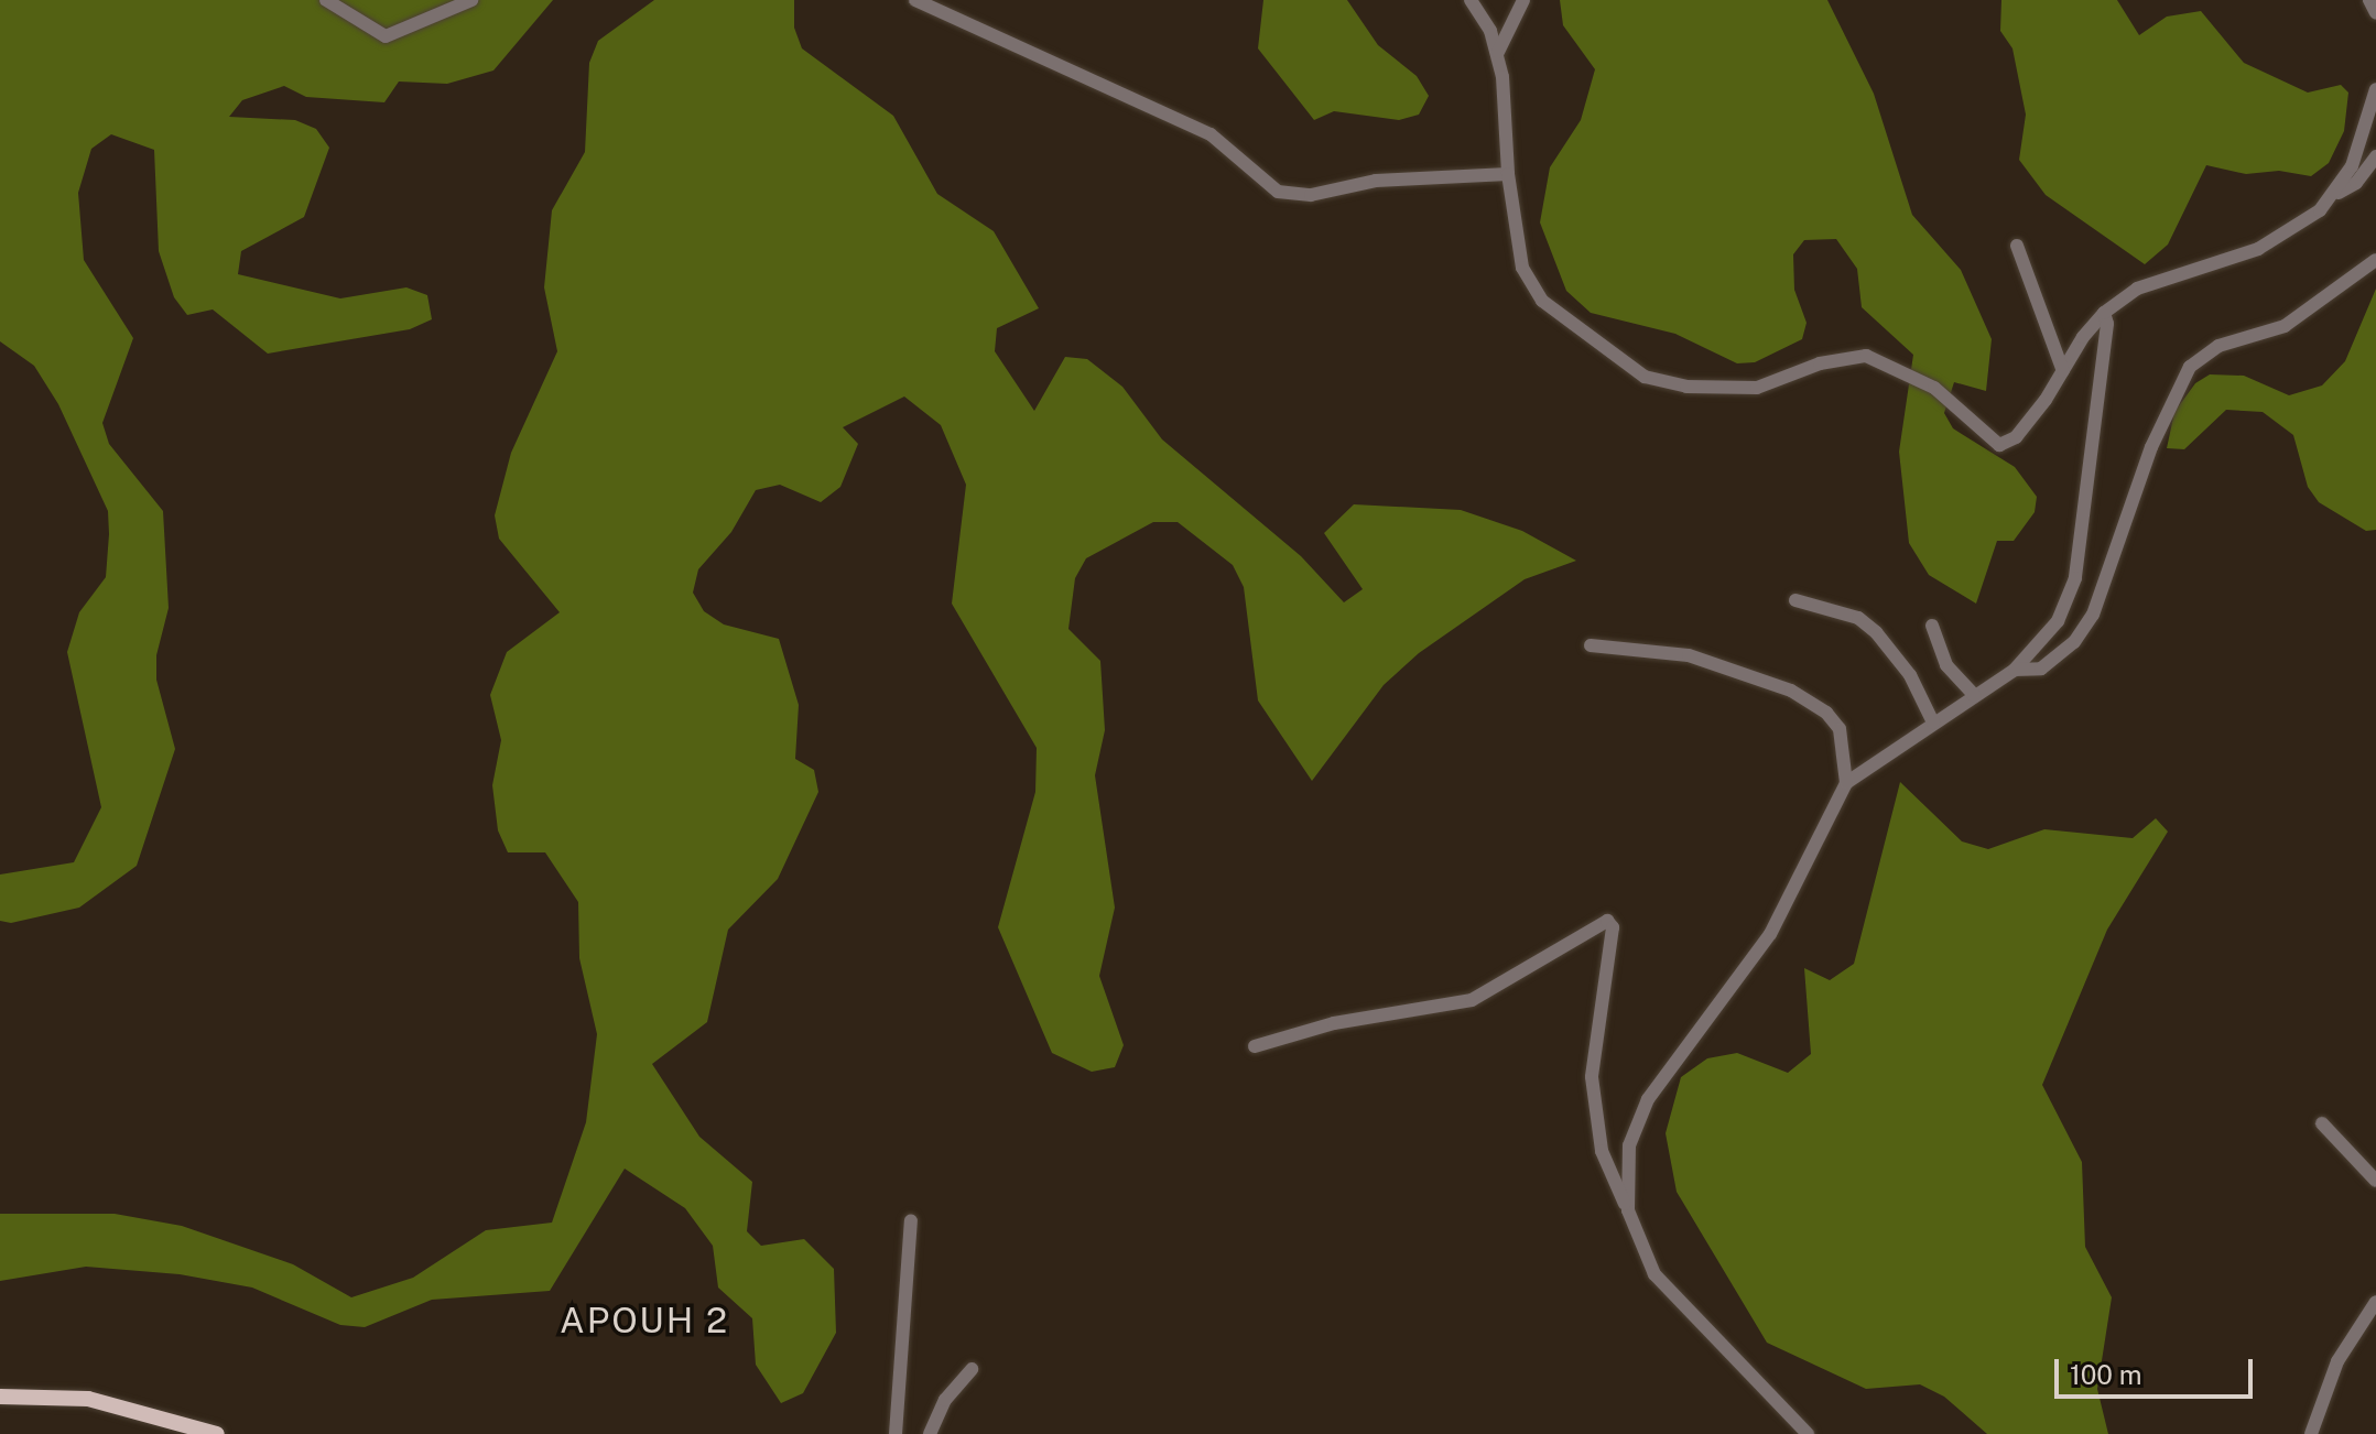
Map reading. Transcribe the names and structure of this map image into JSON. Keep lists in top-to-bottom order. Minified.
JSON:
{"districts":["APOUH 2"],"scale_bar":"100 m"}
